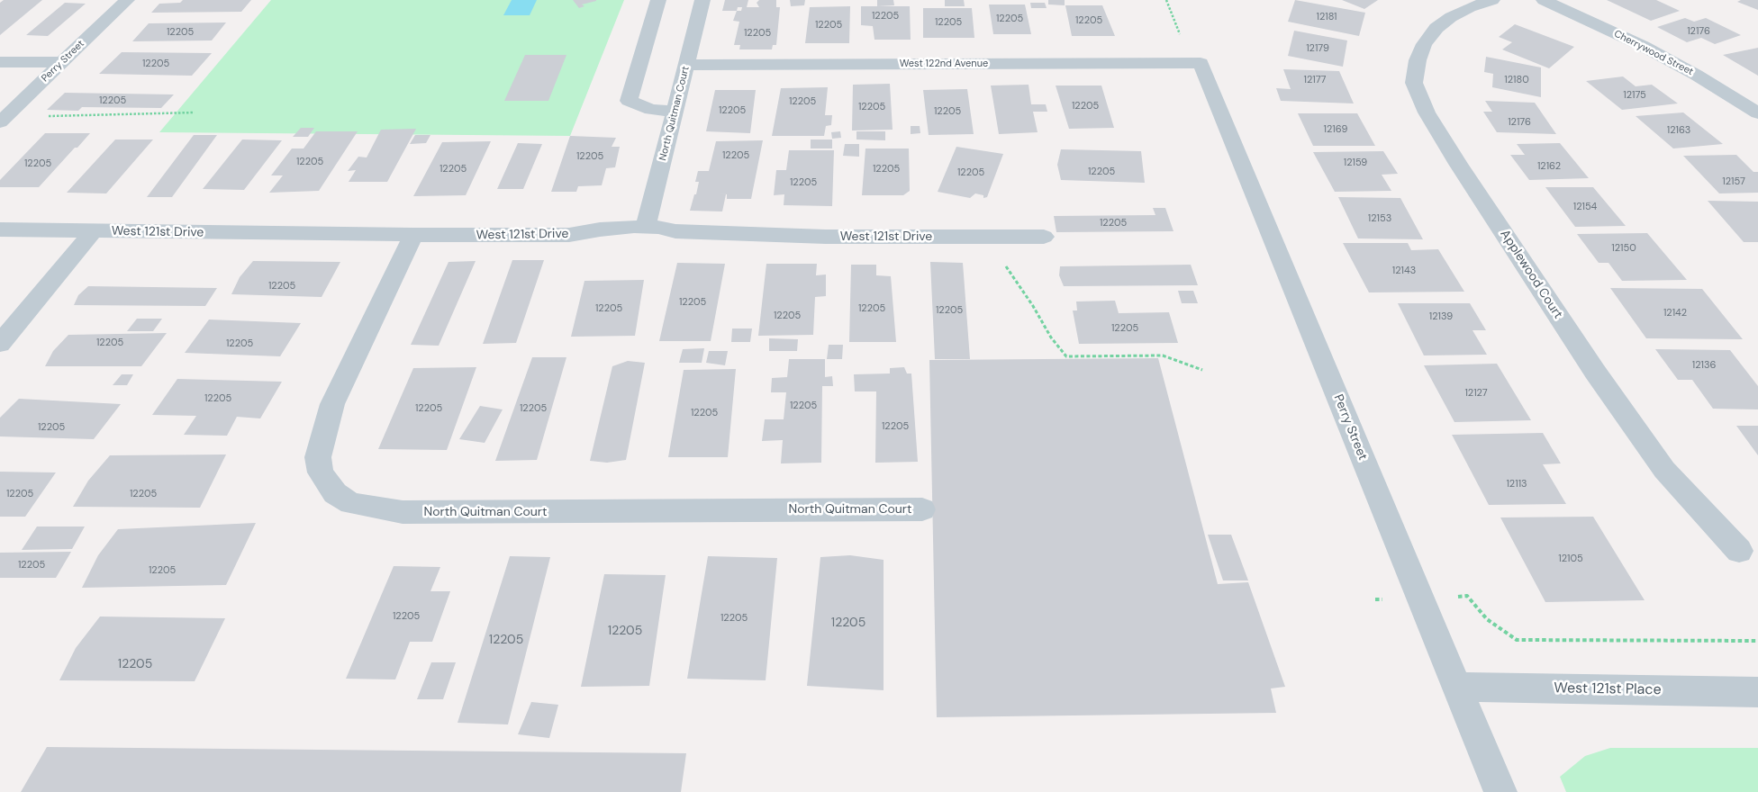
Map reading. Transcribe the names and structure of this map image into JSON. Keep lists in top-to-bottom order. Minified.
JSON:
{"streets":{"street":["Cherrywood Street","Perry Street","West 122nd Avenue","North Quitman Court","West 121st Drive","Applewood Court","West 121st Place"]},"crossings":[["Perry Street","West 122nd Avenue"],["Perry Street","West 121st Place"],["West 122nd Avenue","North Quitman Court"],["North Quitman Court","West 121st Drive"]],"house_numbers":["12205","12181","12205","12205","12205","12205","12176","12205","12205","12179","12205","12177","12180","12175","12205","12205","12205","12205","12205","12205","12176","12169","12163","12205","12205","12205","12159","12205","12162","12205","12205","12205","12205","12157","12205","12154","12153","12205","12150","12143","12205","12205","12205","12205","12205","12142","12205","12139","12205","12205","12205","12136","12127","12205","12205","12205","12205","12205","12205","12205","12113","12205","12205","12105","12205","12205","12205","12205","12205","12205","12205","12205"]}
